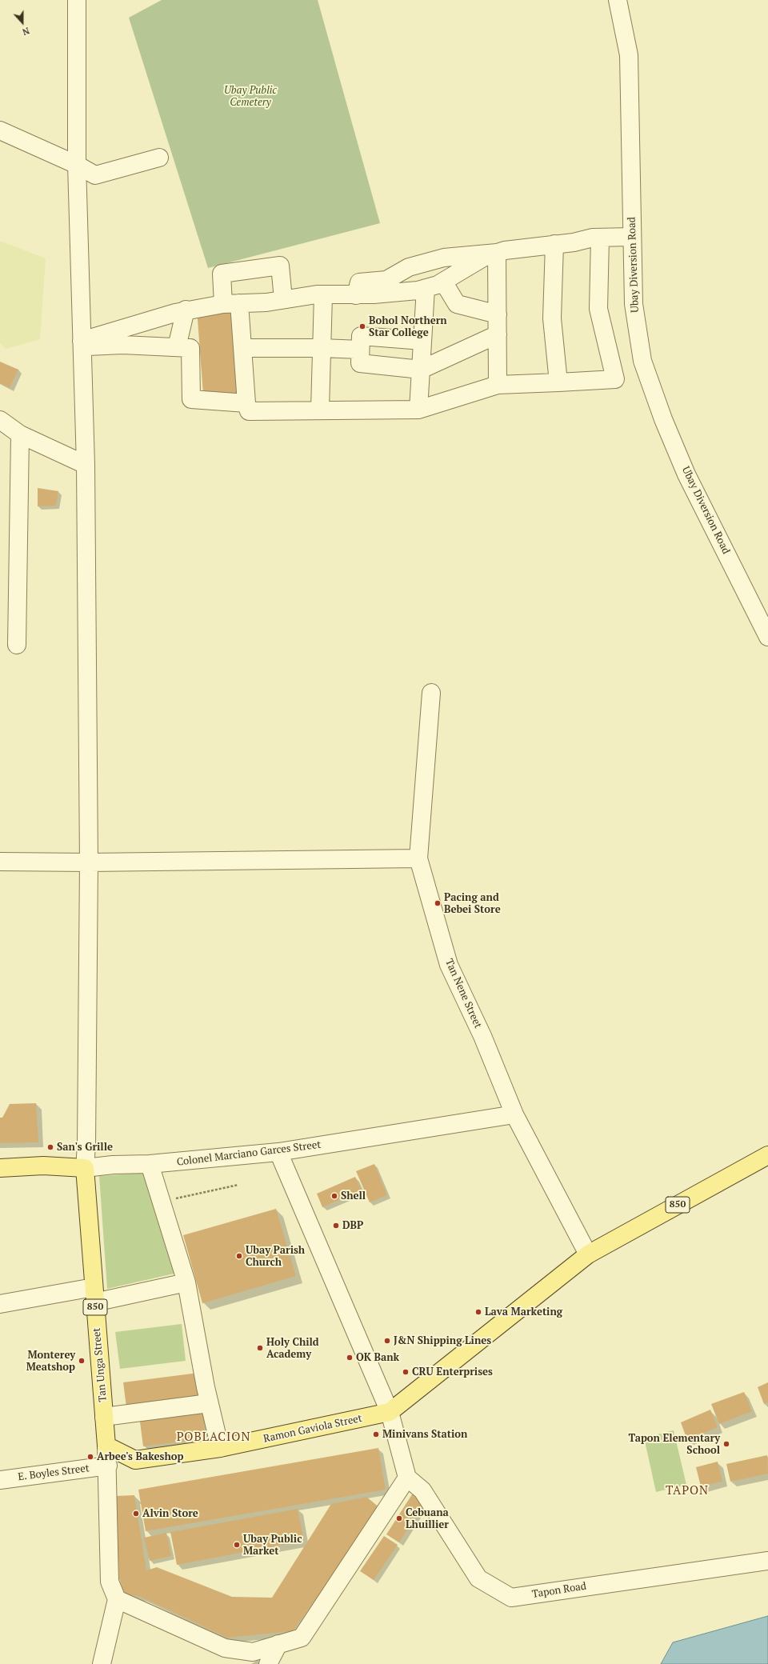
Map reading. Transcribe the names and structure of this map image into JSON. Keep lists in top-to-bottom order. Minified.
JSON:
{"streets":{"main road":["Colonel Marciano Garces Street","850","Tan Unga Street","Ramon Gaviola Street"],"street":["Ubay Diversion Road","Tan Nene Street","E. Boyles Street","Tapon Road"]},"crossings":[["Tan Nene Street","Colonel Marciano Garces Street"],["Tan Nene Street","850"],["Colonel Marciano Garces Street","Tan Unga Street"],["850","Ramon Gaviola Street"],["Tan Unga Street","Ramon Gaviola Street"]],"districts":["POBLACION","TAPON"],"parks":["Ubay Public Cemetery"],"places":["Bohol Northern Star College","Pacing and Bebei Store","San's Grille","Shell","DBP","Ubay Parish Church","Lava Marketing","J&N Shipping Lines","Holy Child Academy","OK Bank","Monterey Meatshop","CRU Enterprises","Minivans Station","Tapon Elementary School","Arbee's Bakeshop","Alvin Store","Cebuana Lhuillier","Ubay Public Market"],"north":"bottom"}
